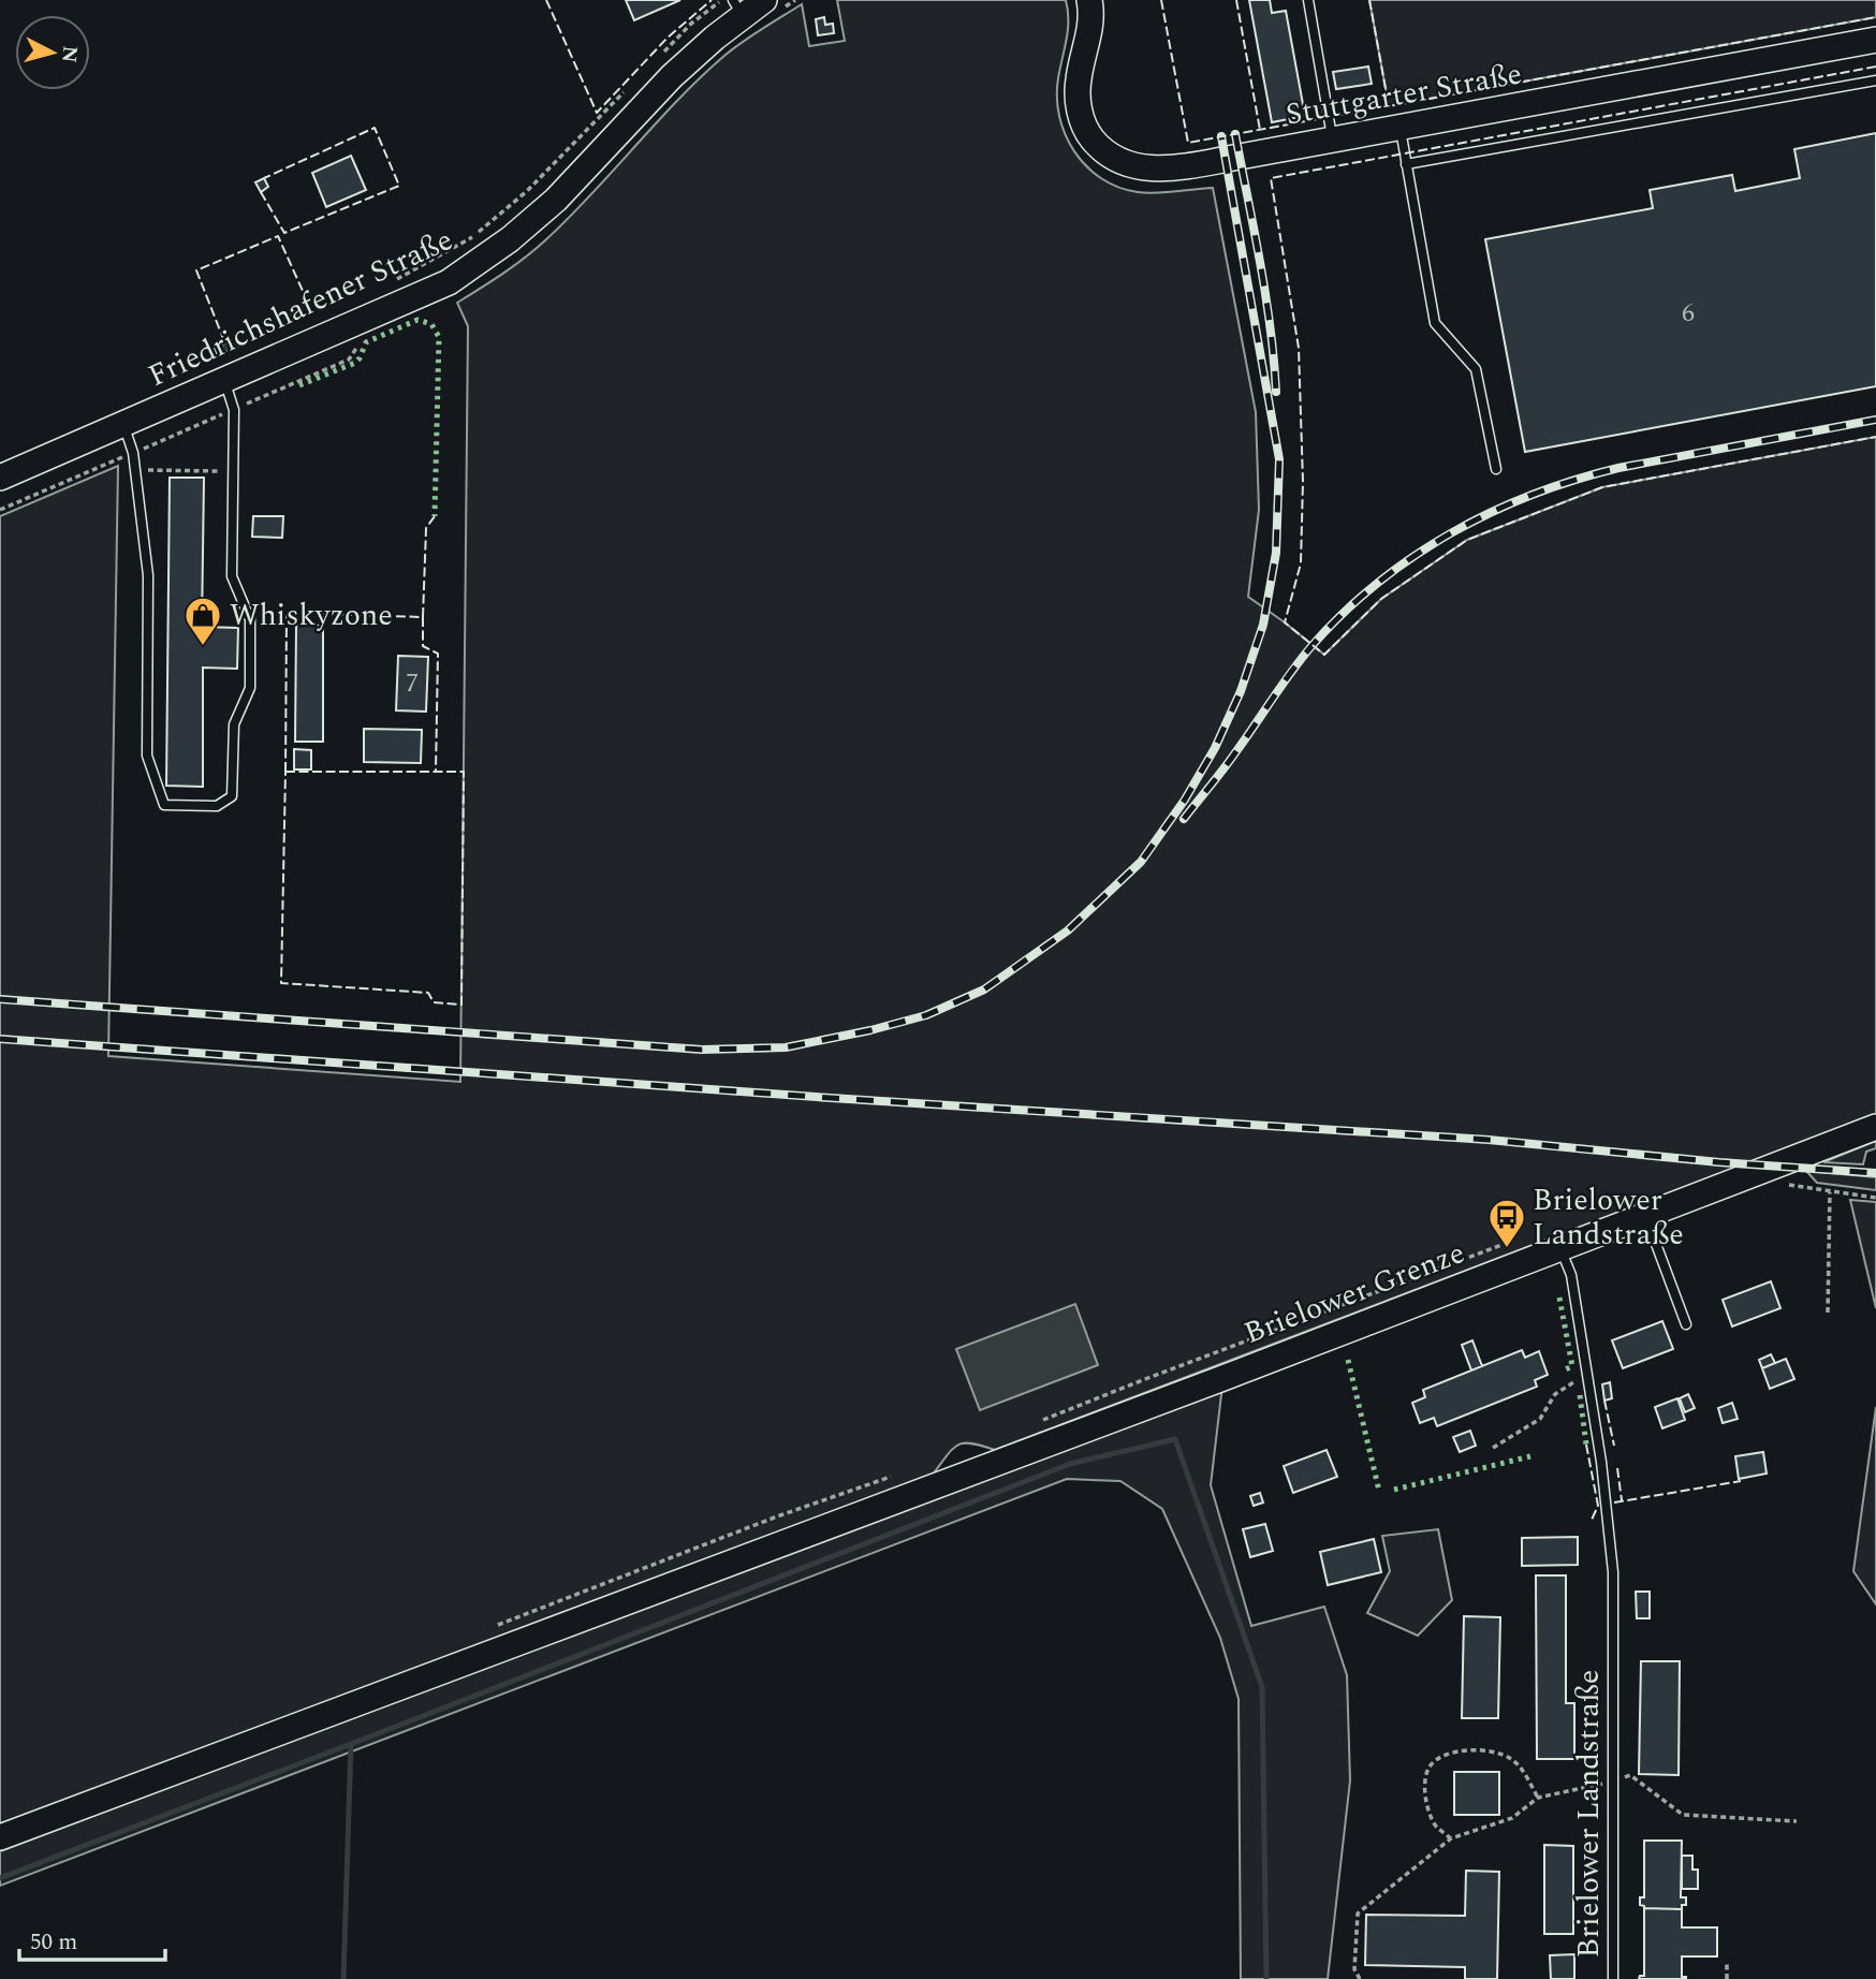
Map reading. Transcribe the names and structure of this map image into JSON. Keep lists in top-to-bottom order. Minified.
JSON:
{"streets":{"main road":["Stuttgarter Straße","Friedrichshafener Straße","Brielower Grenze"],"lane":["Brielower Landstraße"]},"crossings":[["Brielower Grenze","Brielower Landstraße"]],"places":{"shop":["Whiskyzone"],"bus stop":["Brielower Landstraße"]},"house_numbers":["6","7"],"scale_bar":"50 m","north":"right"}
